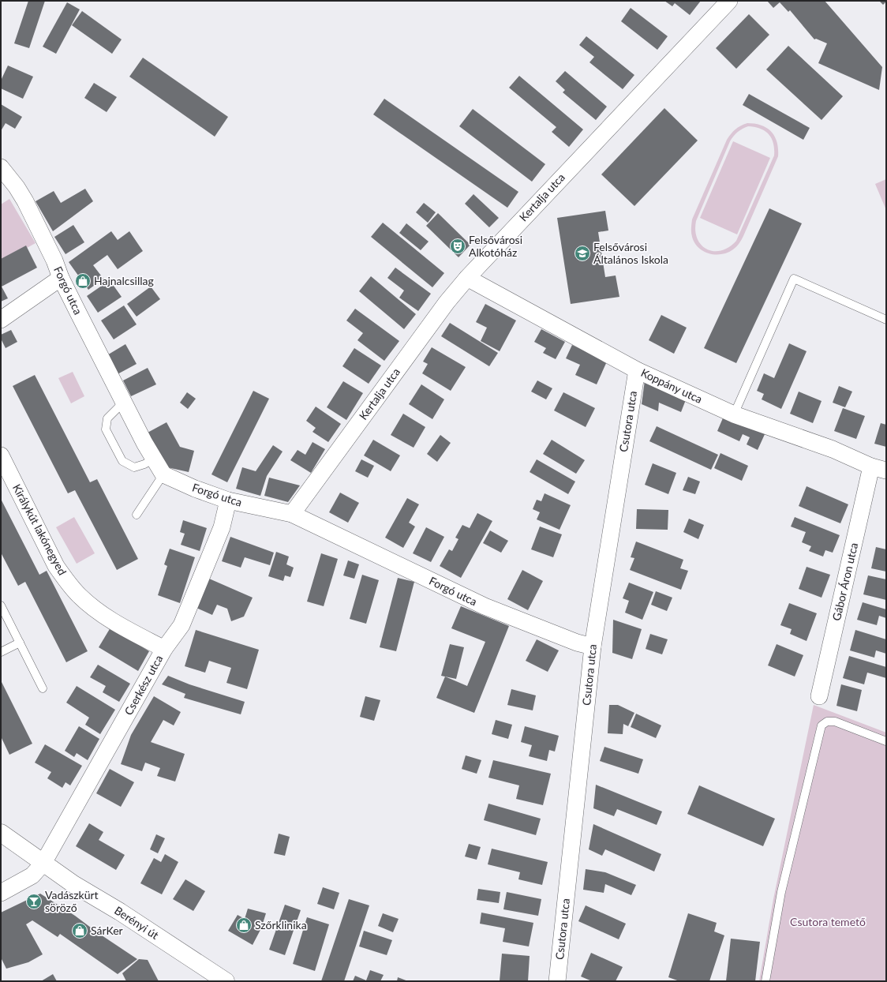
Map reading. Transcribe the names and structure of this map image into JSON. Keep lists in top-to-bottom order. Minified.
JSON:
{"streets":{"main road":["Berényi út"],"street":["Kertalja utca","Forgó utca","Koppány utca","Csutora utca","Királykút lakónegyed","Gábor Áron utca","Cserkész utca"]},"crossings":[["Kertalja utca","Forgó utca"],["Kertalja utca","Koppány utca"],["Forgó utca","Csutora utca"],["Forgó utca","Cserkész utca"],["Koppány utca","Csutora utca"],["Koppány utca","Gábor Áron utca"],["Királykút lakónegyed","Cserkész utca"],["Cserkész utca","Berényi út"]],"parks":["Csutora temető"],"places":{"theatre":["Felsővárosi Alkotóház"],"school or university":["Felsővárosi Általános Iskola"],"shop":["Hajnalcsillag","Szőrklinika","SárKer"],"bar":["Vadászkürt söröző"]}}
